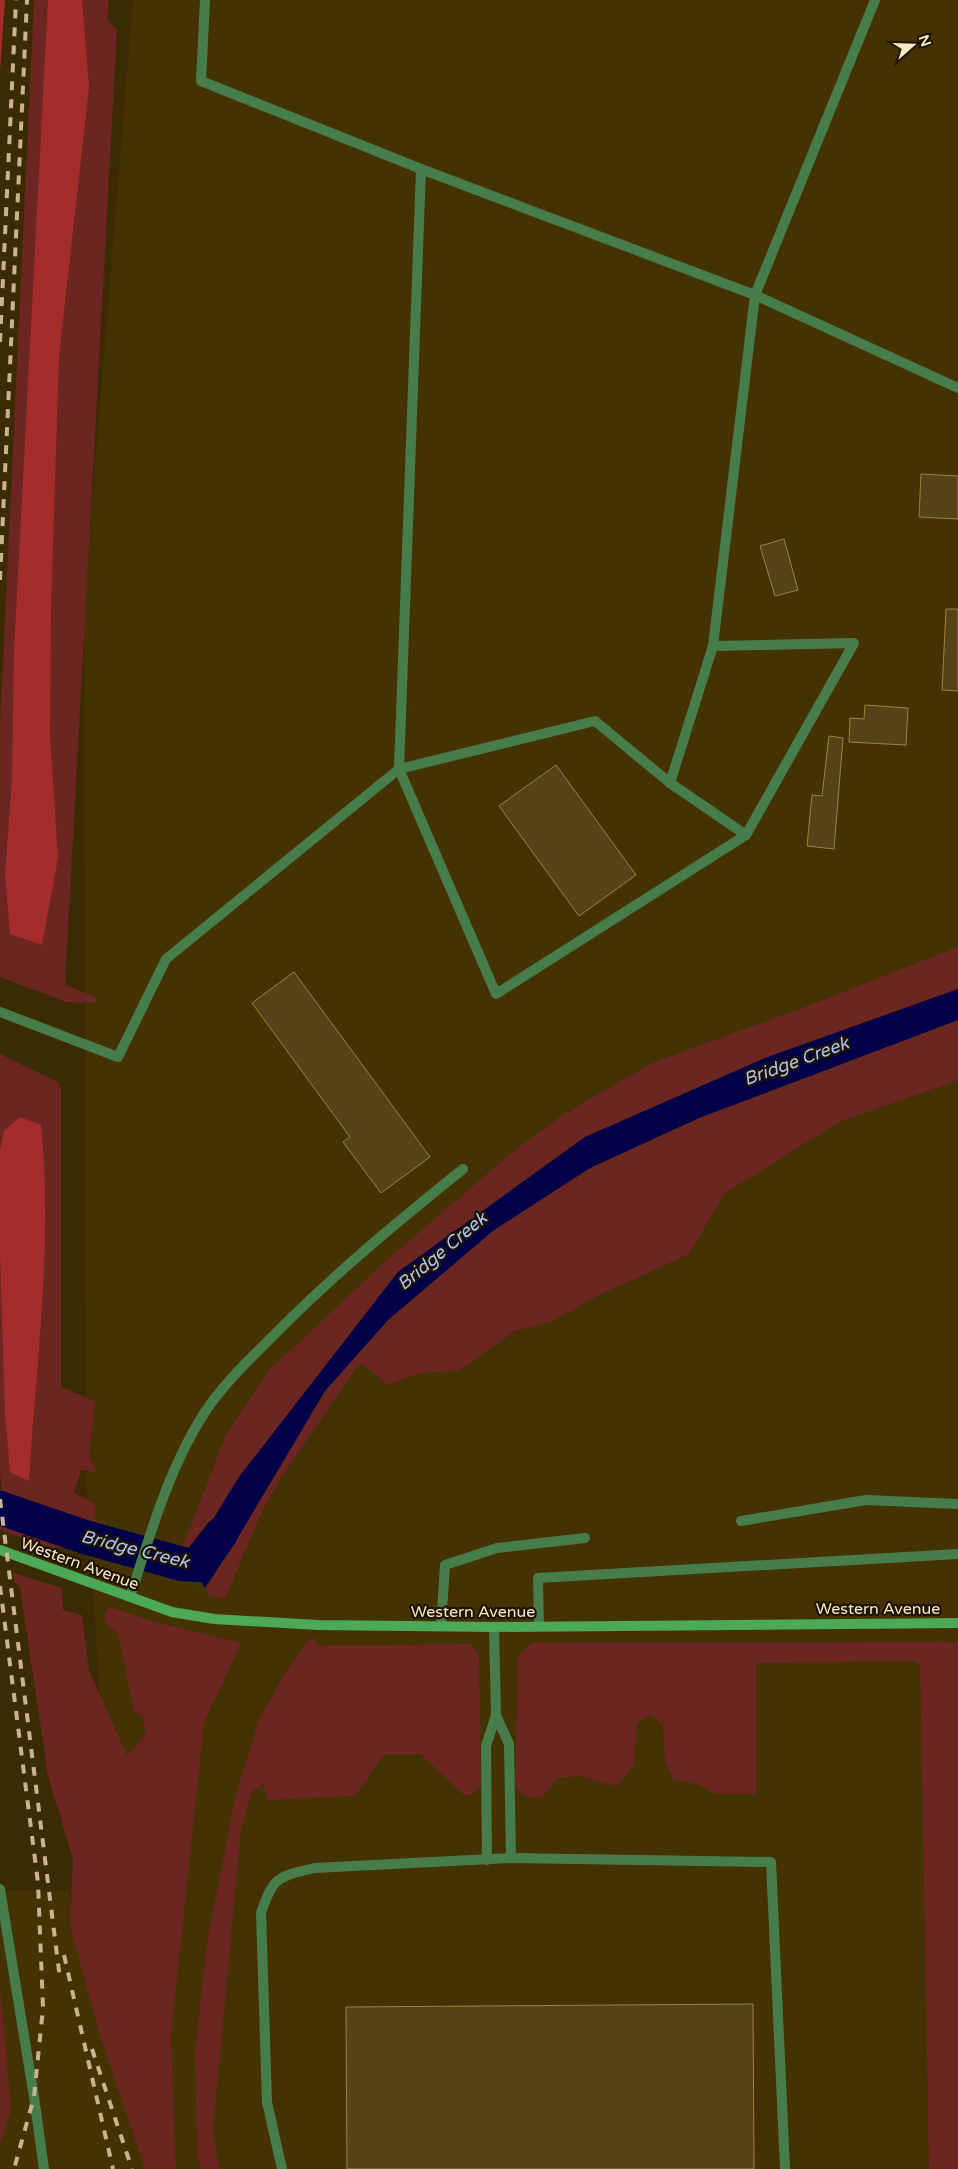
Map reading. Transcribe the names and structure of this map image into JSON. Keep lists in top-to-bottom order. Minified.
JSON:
{"streets":{"street":["Western Avenue"]},"water":["Bridge Creek"],"north":"right"}
